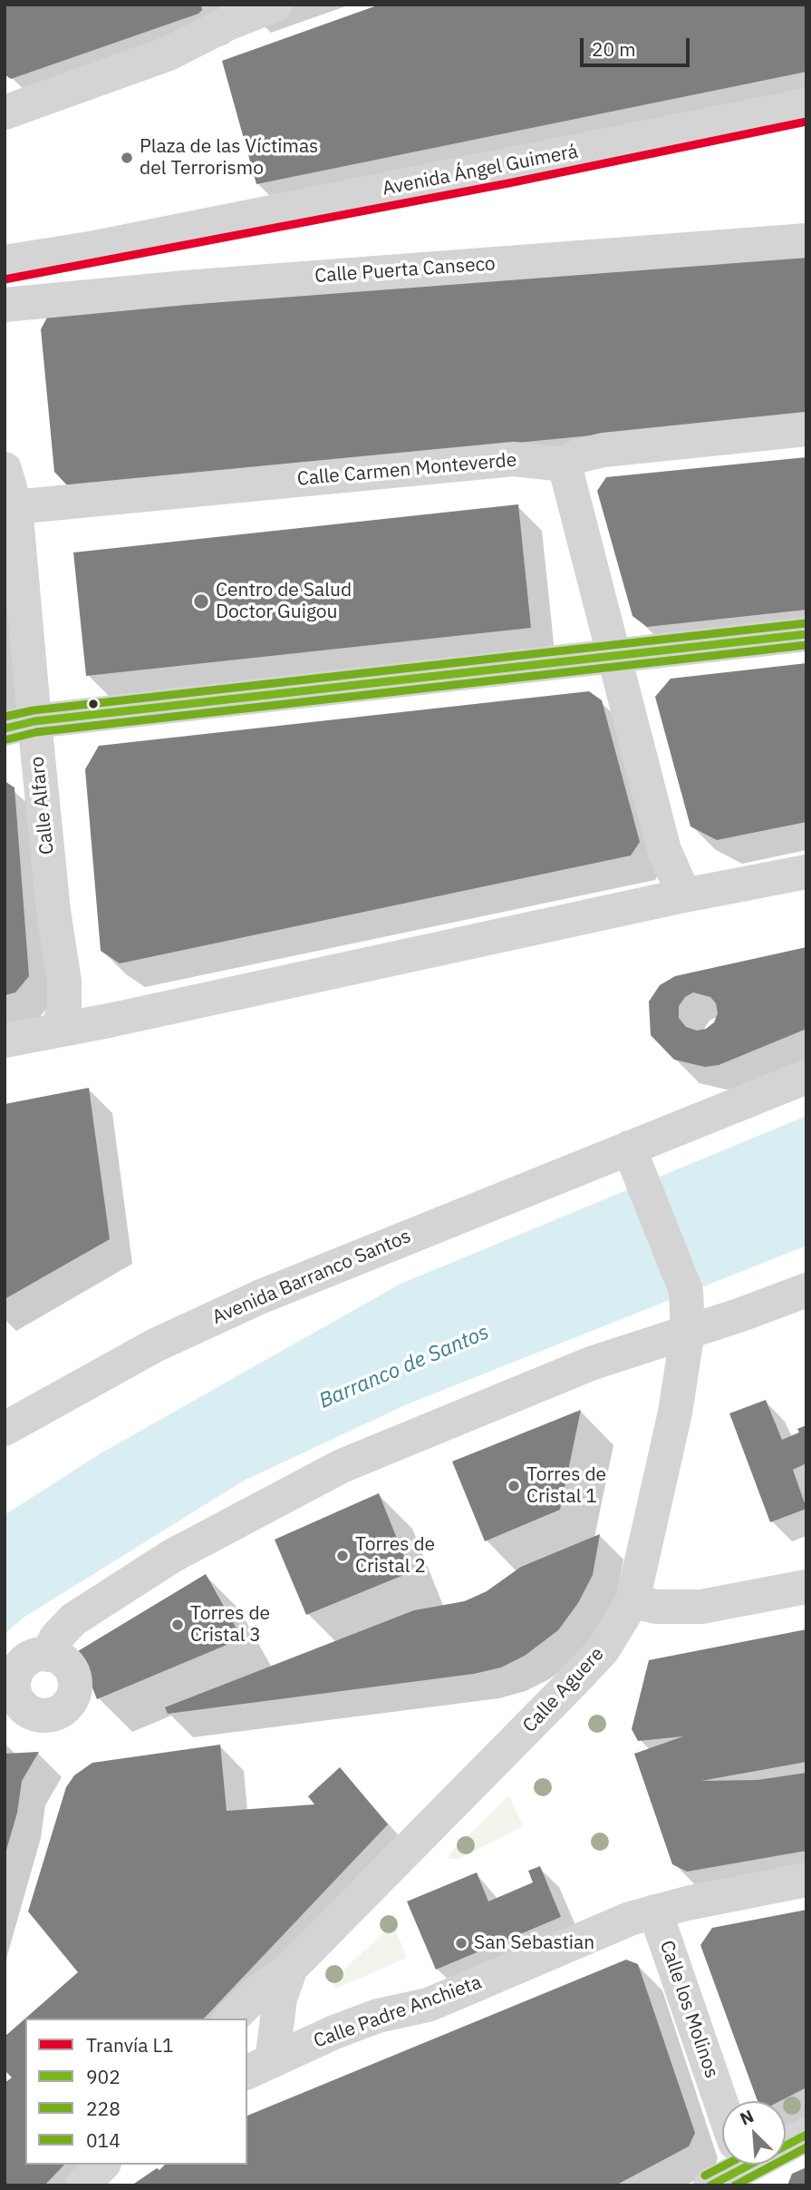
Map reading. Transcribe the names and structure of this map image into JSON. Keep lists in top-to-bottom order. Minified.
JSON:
{"streets":{"street":["Avenida Ángel Guimerá","Calle Puerta Canseco","Calle Carmen Monteverde","Calle Alfaro","Avenida Barranco Santos","Calle Aguere","Calle los Molinos","Calle Padre Anchieta"]},"crossings":[["Calle Carmen Monteverde","Calle Alfaro"],["Avenida Barranco Santos","Calle Aguere"],["Calle Aguere","Calle Padre Anchieta"],["Calle los Molinos","Calle Padre Anchieta"]],"water":["Barranco de Santos"],"places":["Plaza de las Víctimas del Terrorismo","Centro de Salud Doctor Guigou","Torres de Cristal 1","Torres de Cristal 2","Torres de Cristal 3","San Sebastian"],"lines":["tram line L1","transit line 014","transit line 902","transit line 228"],"legend":["Tranvía L1","902","228","014"],"scale_bar":"20 m","north":"top left"}
